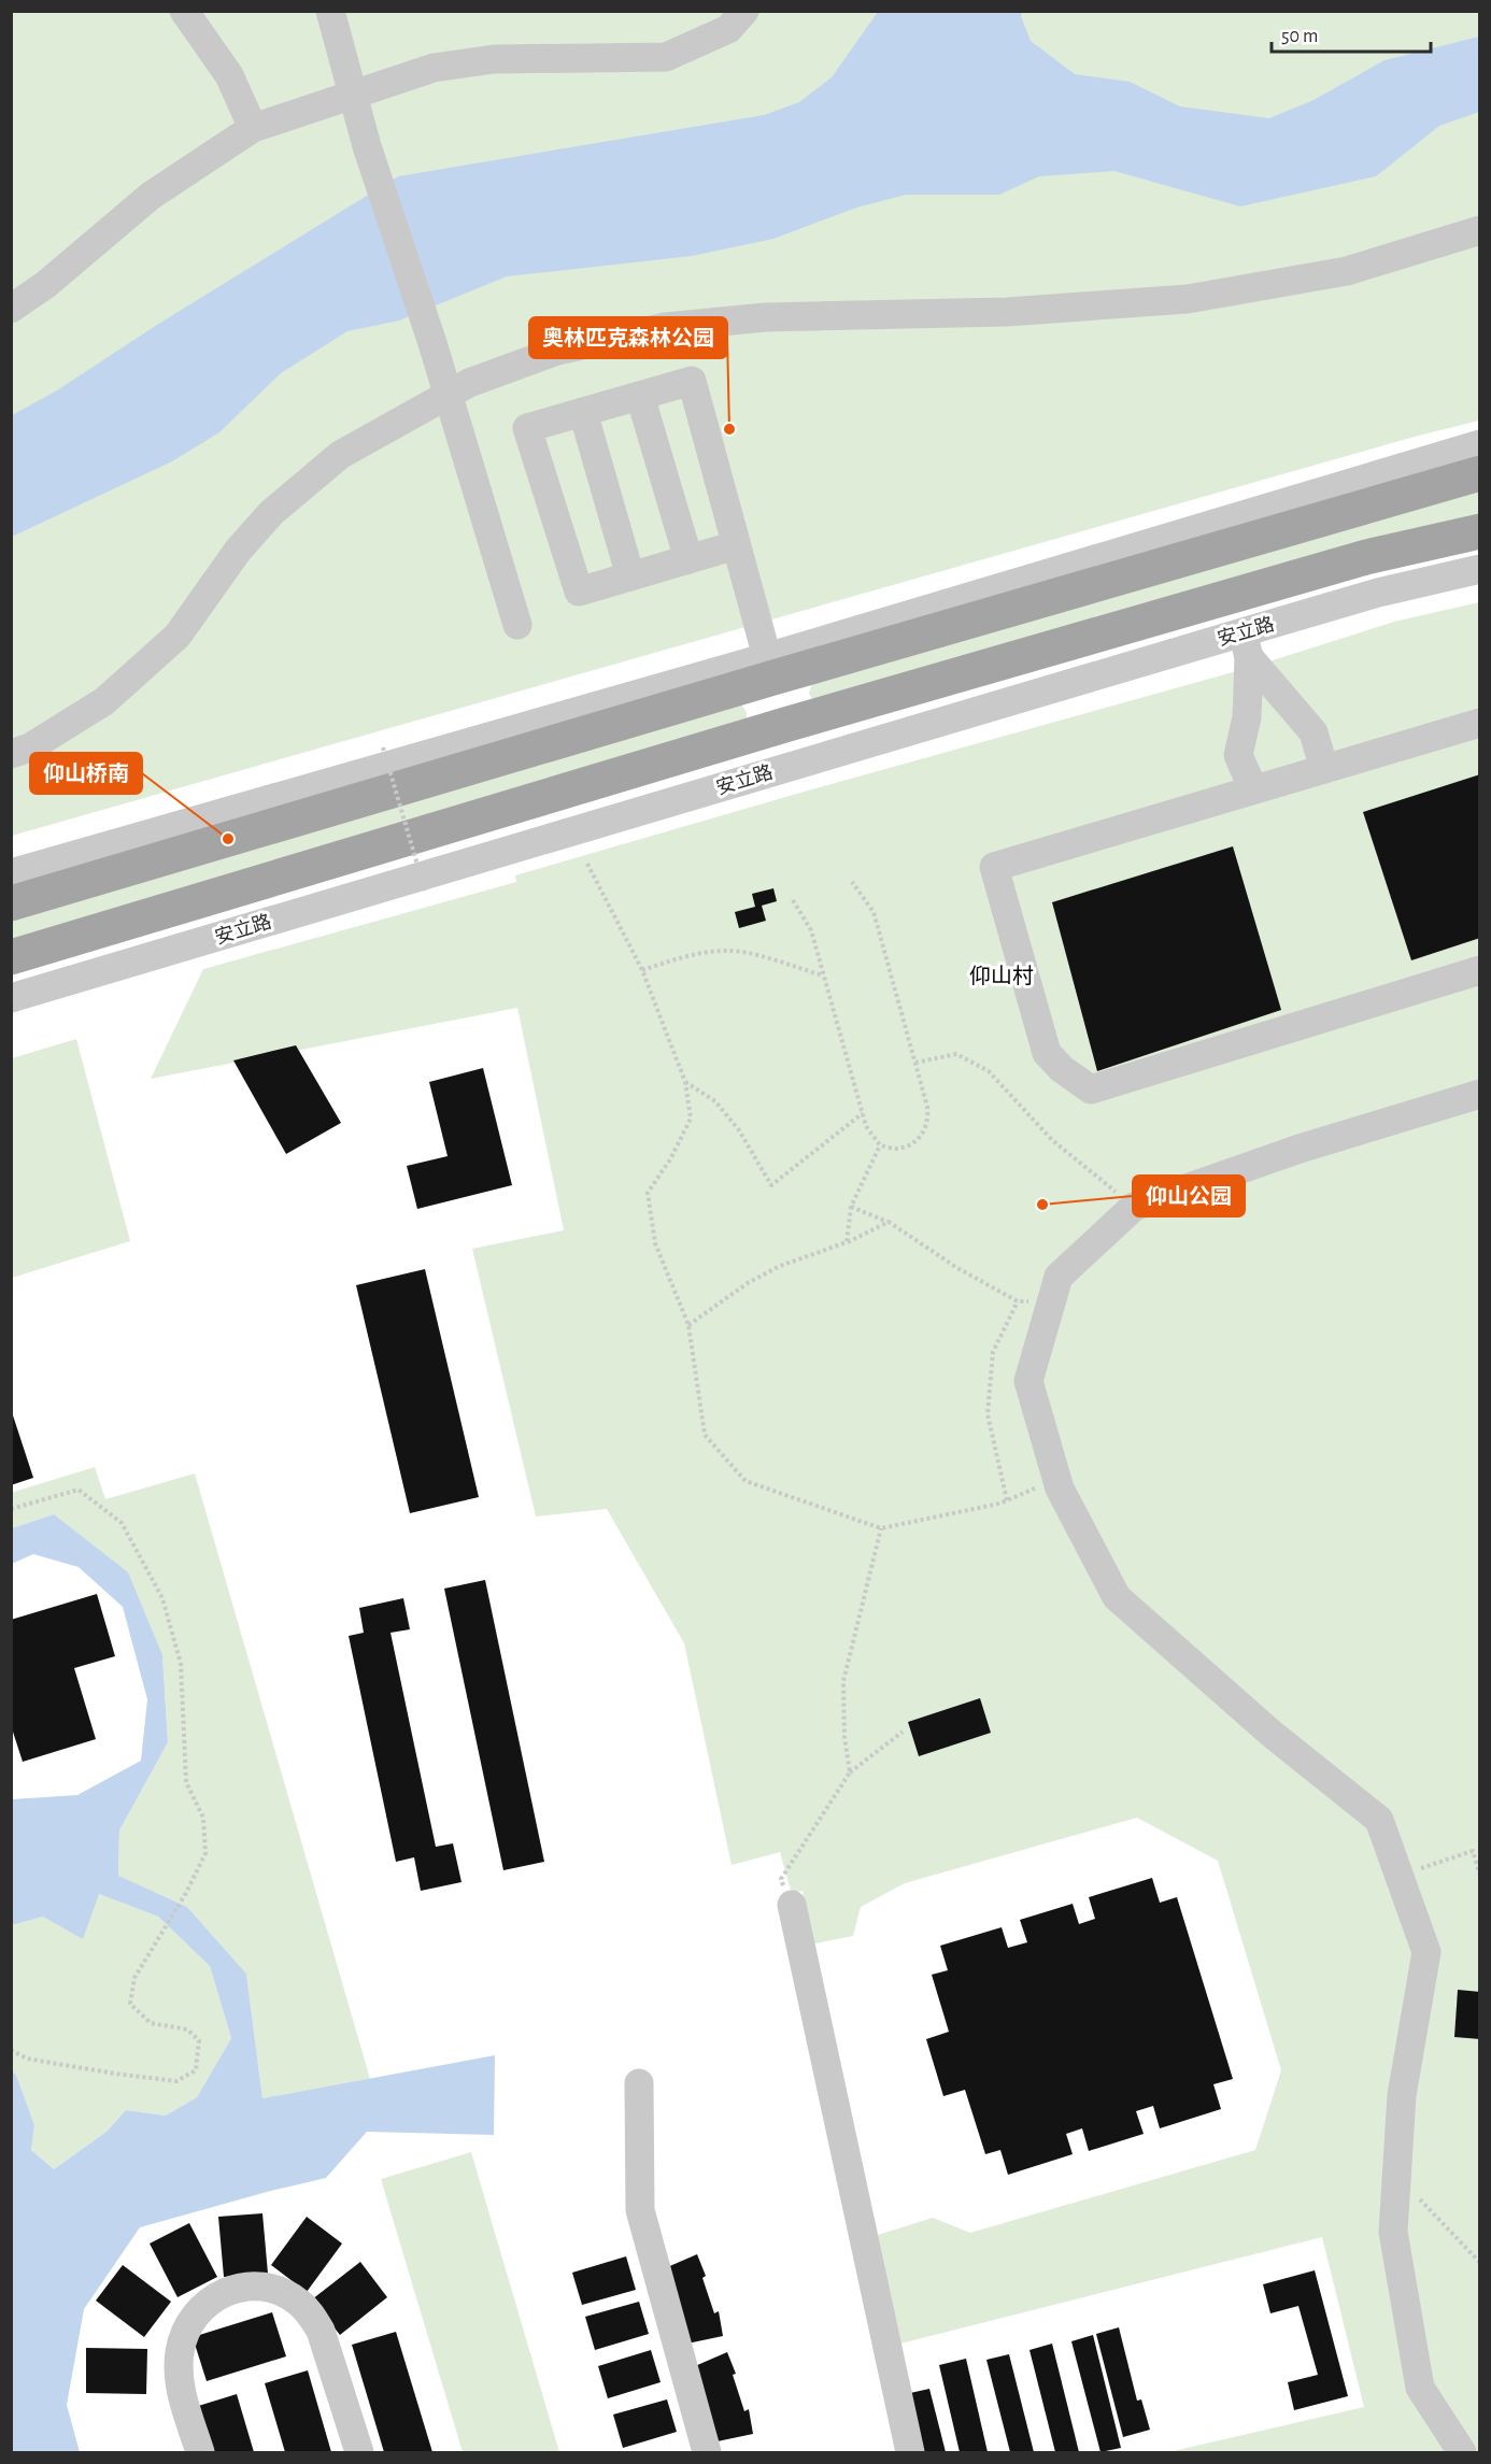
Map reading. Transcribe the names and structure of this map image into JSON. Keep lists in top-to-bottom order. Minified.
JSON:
{"streets":{"main road":["安立路"]},"districts":["仰山村"],"places":["奥林匹克森林公园","仰山桥南","仰山公园"],"scale_bar":"50 m"}
